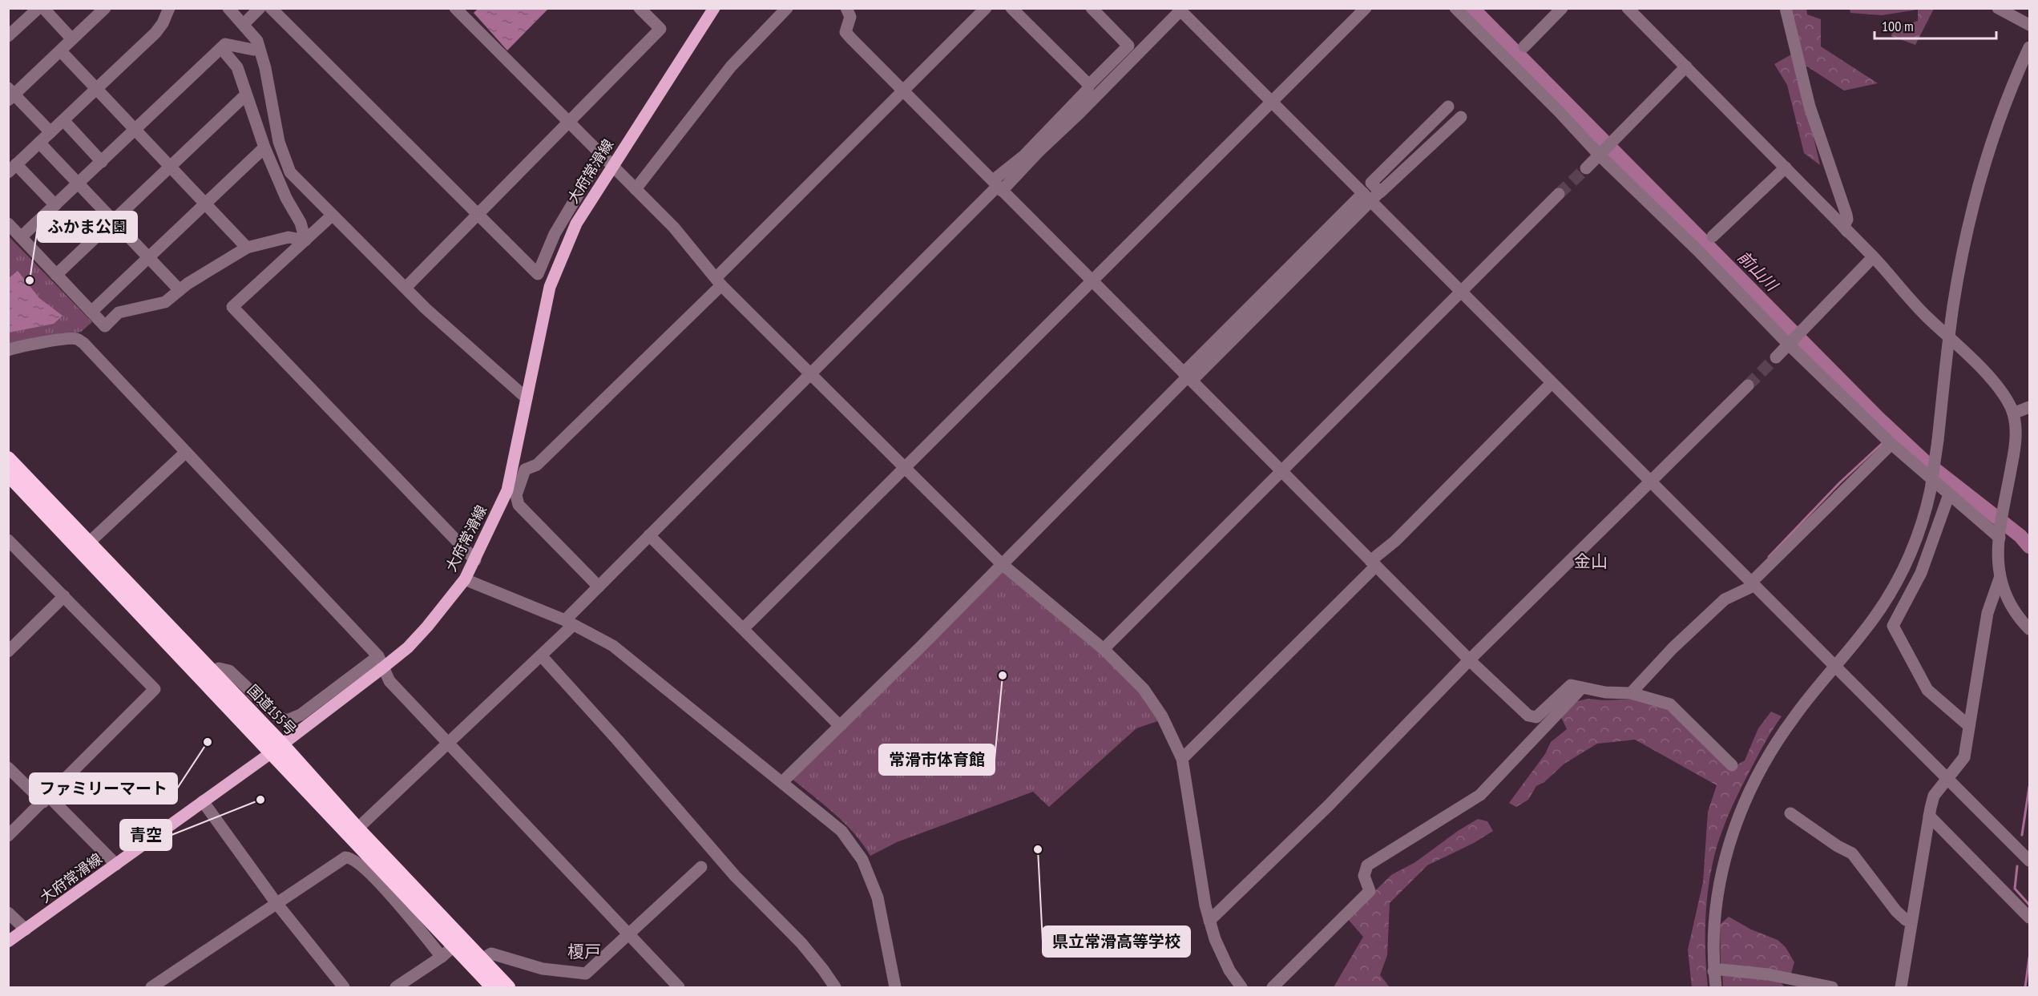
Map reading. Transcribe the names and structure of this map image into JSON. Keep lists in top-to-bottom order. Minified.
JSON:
{"streets":{"highway":["国道155号"],"main road":["大府常滑線"]},"crossings":[["大府常滑線","国道155号"]],"districts":["金山","榎戸"],"water":["前山川"],"places":["ふかま公園","常滑市体育館","ファミリーマート","青空","県立常滑高等学校"],"scale_bar":"100 m"}
